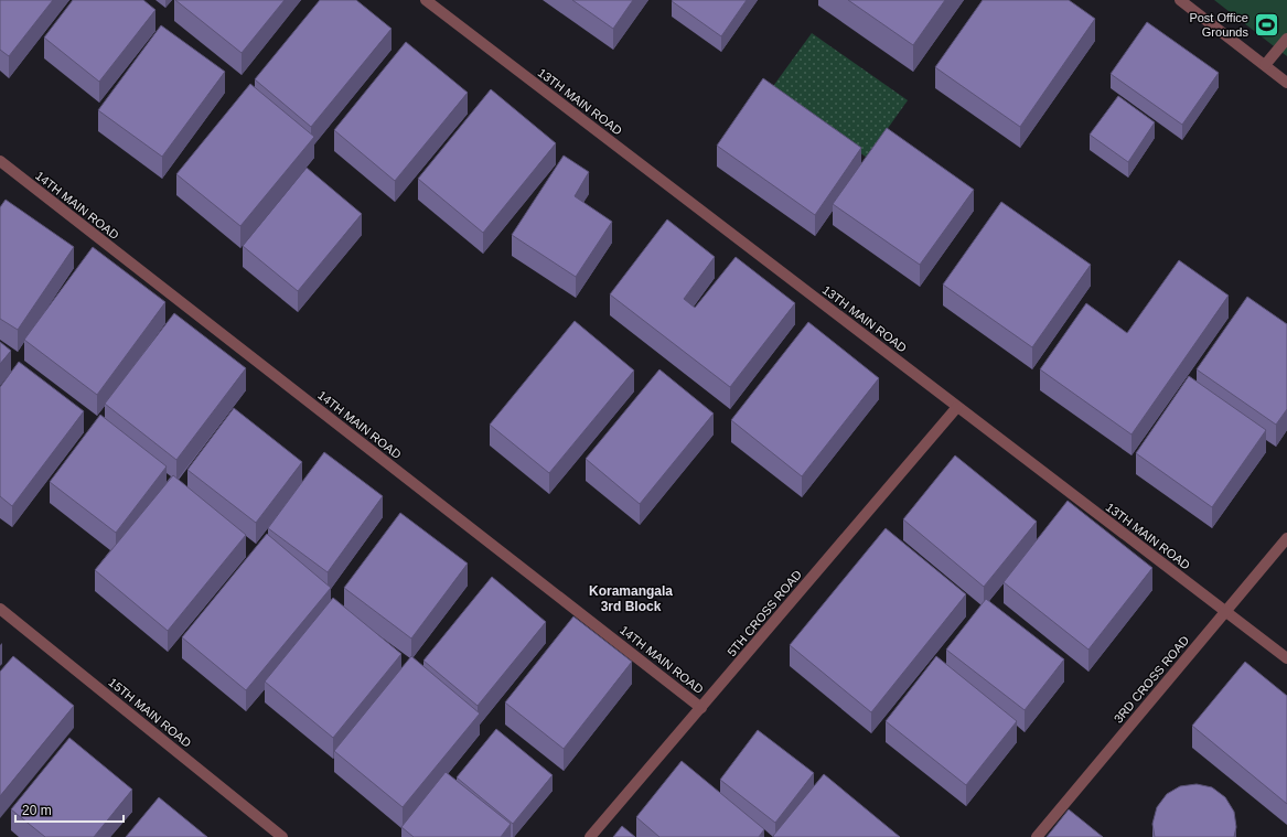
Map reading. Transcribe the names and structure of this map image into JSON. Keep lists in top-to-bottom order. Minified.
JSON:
{"streets":{"street":["13TH MAIN ROAD","14TH MAIN ROAD","5TH CROSS ROAD","3RD CROSS ROAD","15TH MAIN ROAD"]},"crossings":[["13TH MAIN ROAD","5TH CROSS ROAD"],["13TH MAIN ROAD","3RD CROSS ROAD"],["14TH MAIN ROAD","5TH CROSS ROAD"]],"districts":["Koramangala 3rd Block"],"places":{"sports":["Post Office Grounds"]},"scale_bar":"20 m"}
